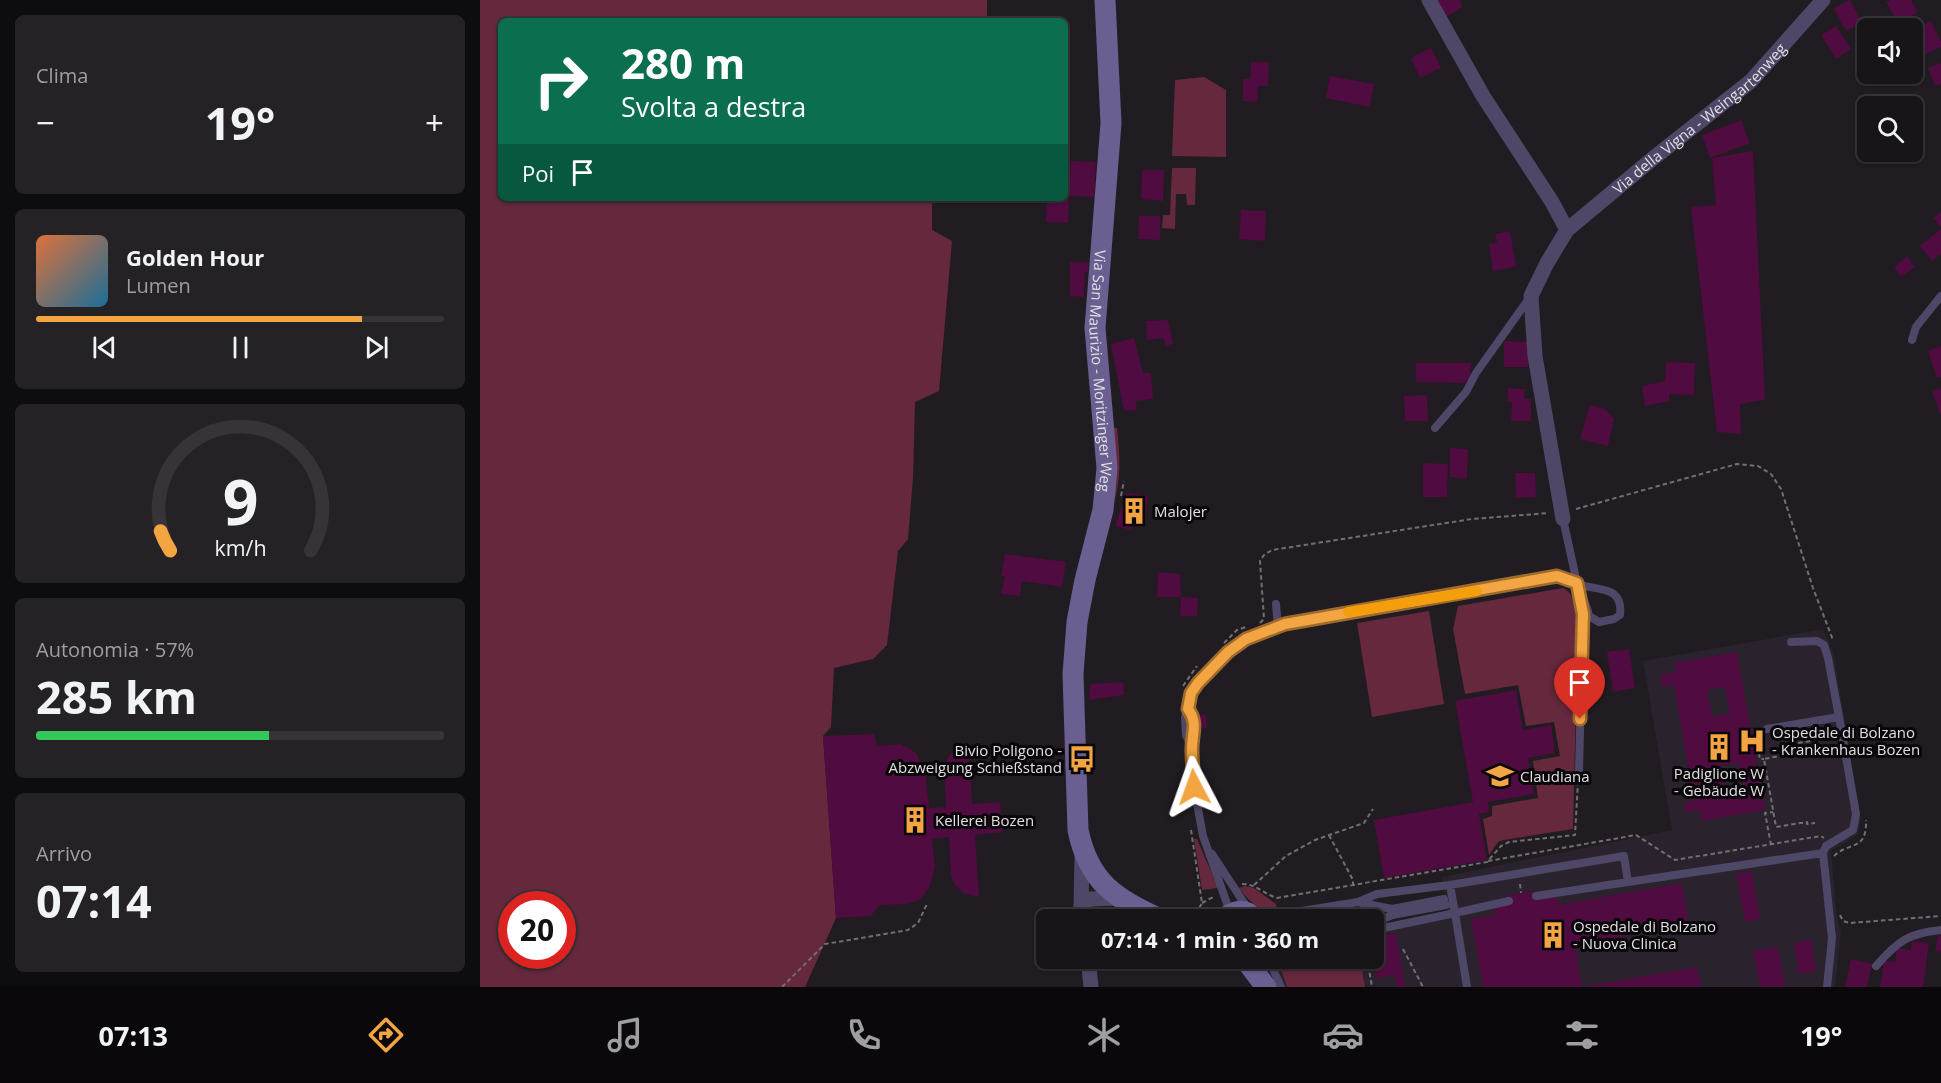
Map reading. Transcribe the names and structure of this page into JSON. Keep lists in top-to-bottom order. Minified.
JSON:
{"streets":{"main road":["Via San Maurizio - Moritzinger Weg"],"street":["Via della Vigna - Weingartenweg"]},"places":{"building":["Malojer","Padiglione W - Gebäude W","Kellerei Bozen","Ospedale di Bolzano - Nuova Clinica"],"hospital":["Ospedale di Bolzano - Krankenhaus Bozen"],"bus stop":["Bivio Poligono - Abzweigung Schießstand"],"school or university":["Claudiana"]},"page":{"tile":["Clima",["Autonomia · 57%","285 km"],["Arrivo","07:14"]],"turn":["280 m","Svolta a destra"],"heat":["−","19°","+"],"then":"Poi","song":["Golden Hour","Lumen"],"limit":"20","trip":"07:14 · 1 min · 360 m","tabs":["07:13","19°"],"gauge":["9","km/h"]}}
